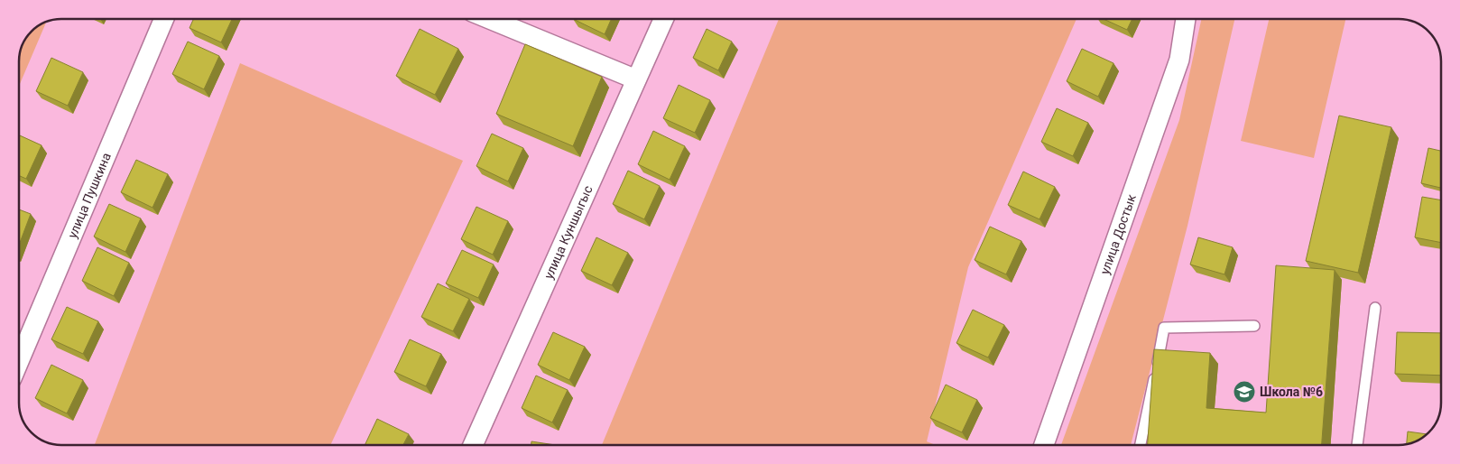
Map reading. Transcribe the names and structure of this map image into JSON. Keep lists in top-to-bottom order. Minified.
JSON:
{"streets":{"street":["улица Пушкина","улица Куншыгыс","улица Достык"]},"places":{"school or university":["Школа №6"]}}
